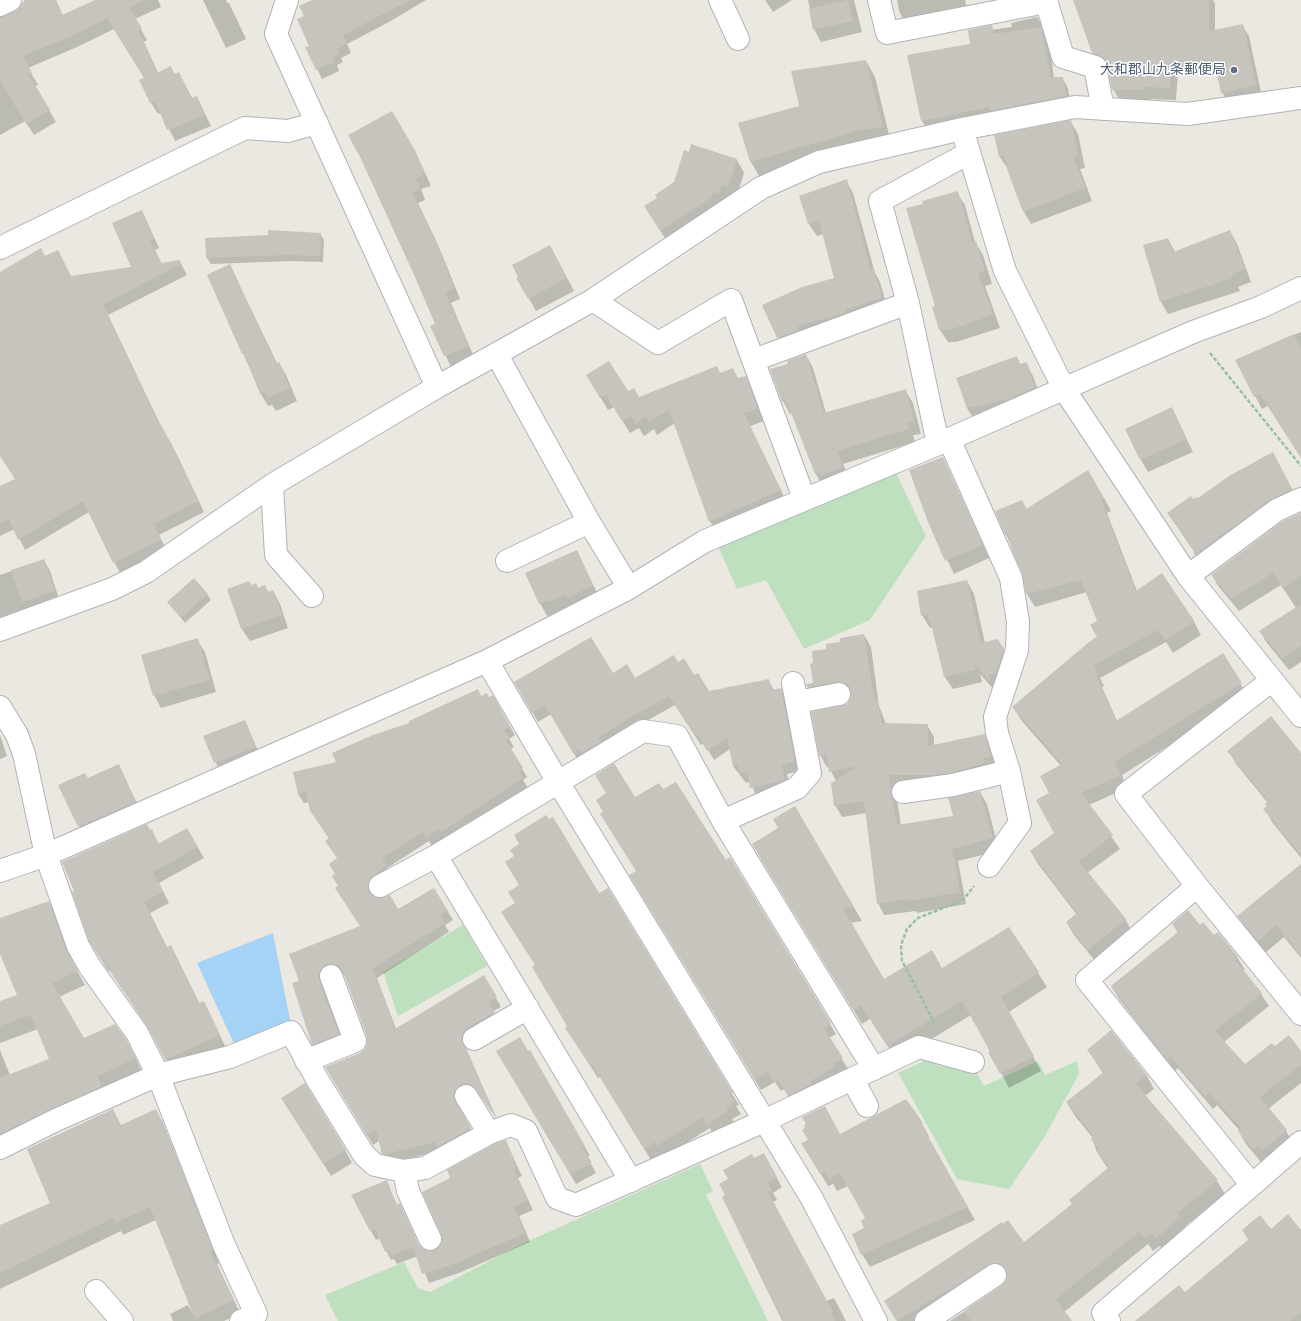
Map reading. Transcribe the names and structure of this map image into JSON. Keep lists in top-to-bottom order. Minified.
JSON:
{"places":["大和郡山九条郵便局"]}
